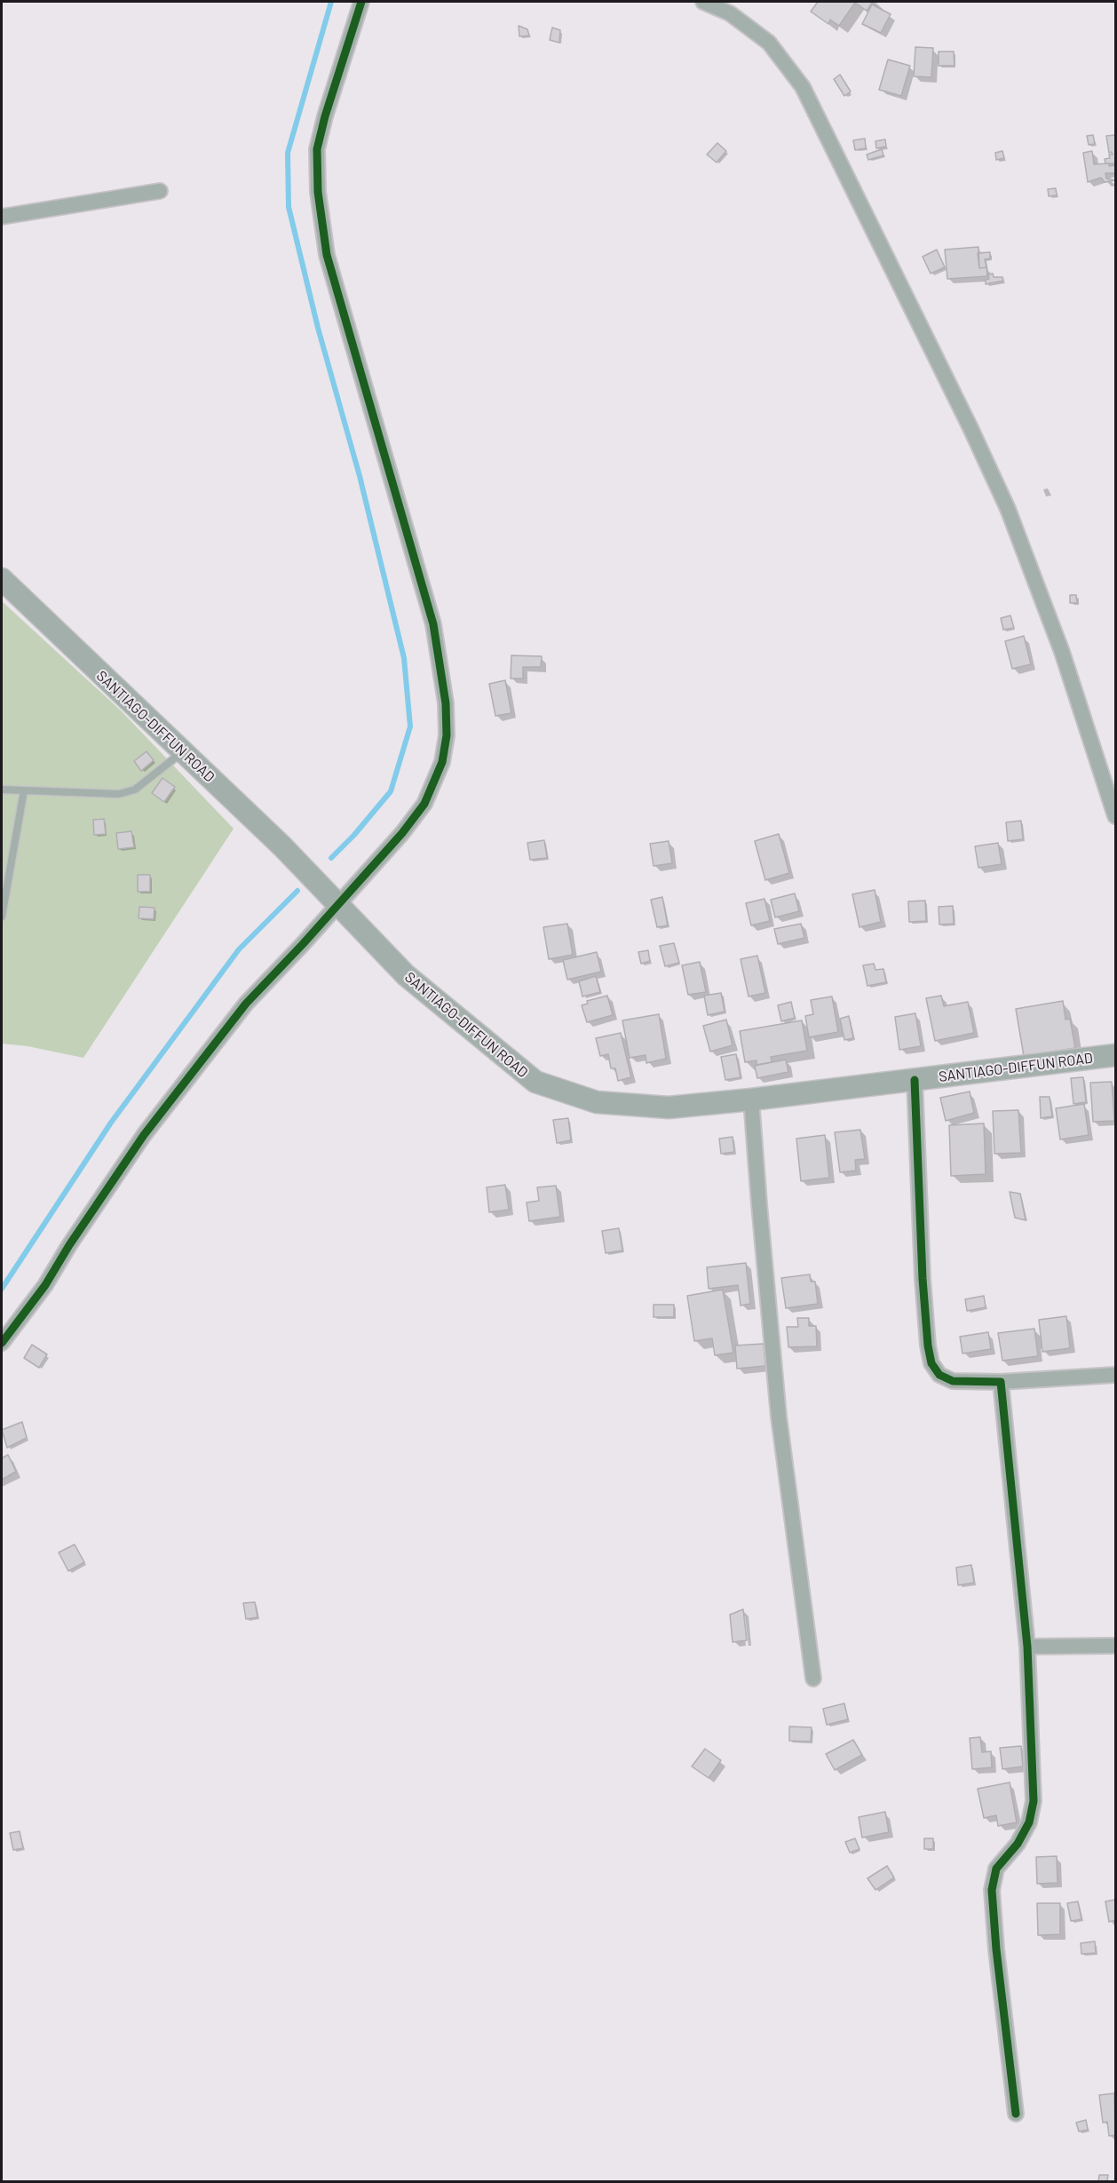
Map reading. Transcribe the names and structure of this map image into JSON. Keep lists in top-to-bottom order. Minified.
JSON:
{"streets":{"main road":["SANTIAGO-DIFFUN ROAD"]}}
